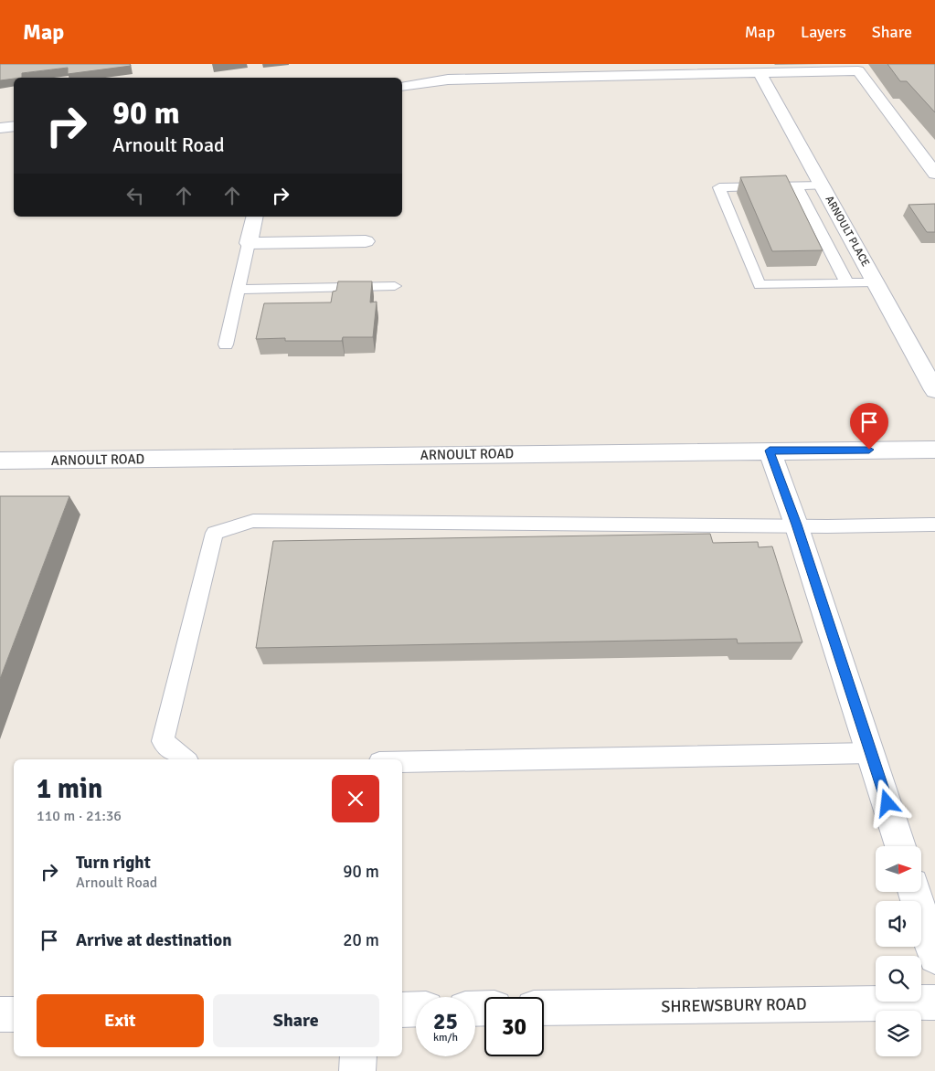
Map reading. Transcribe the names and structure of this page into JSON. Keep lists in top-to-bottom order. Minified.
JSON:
{"streets":{"street":["ARNOULT PLACE","ARNOULT ROAD","SHREWSBURY ROAD"]},"north":"right","page":{"header":"Map","nav":["Map","Layers","Share"],"turn":["90 m","Arnoult Road"],"heading":["1 min","110 m · 21:36"],"list":[{"name":"Turn right","note":"Arnoult Road","value":"90 m"},{"name":"Arrive at destination","value":"20 m"}],"buttons":["Exit","Share"],"speed":"25 km/h","limit":"30"}}
